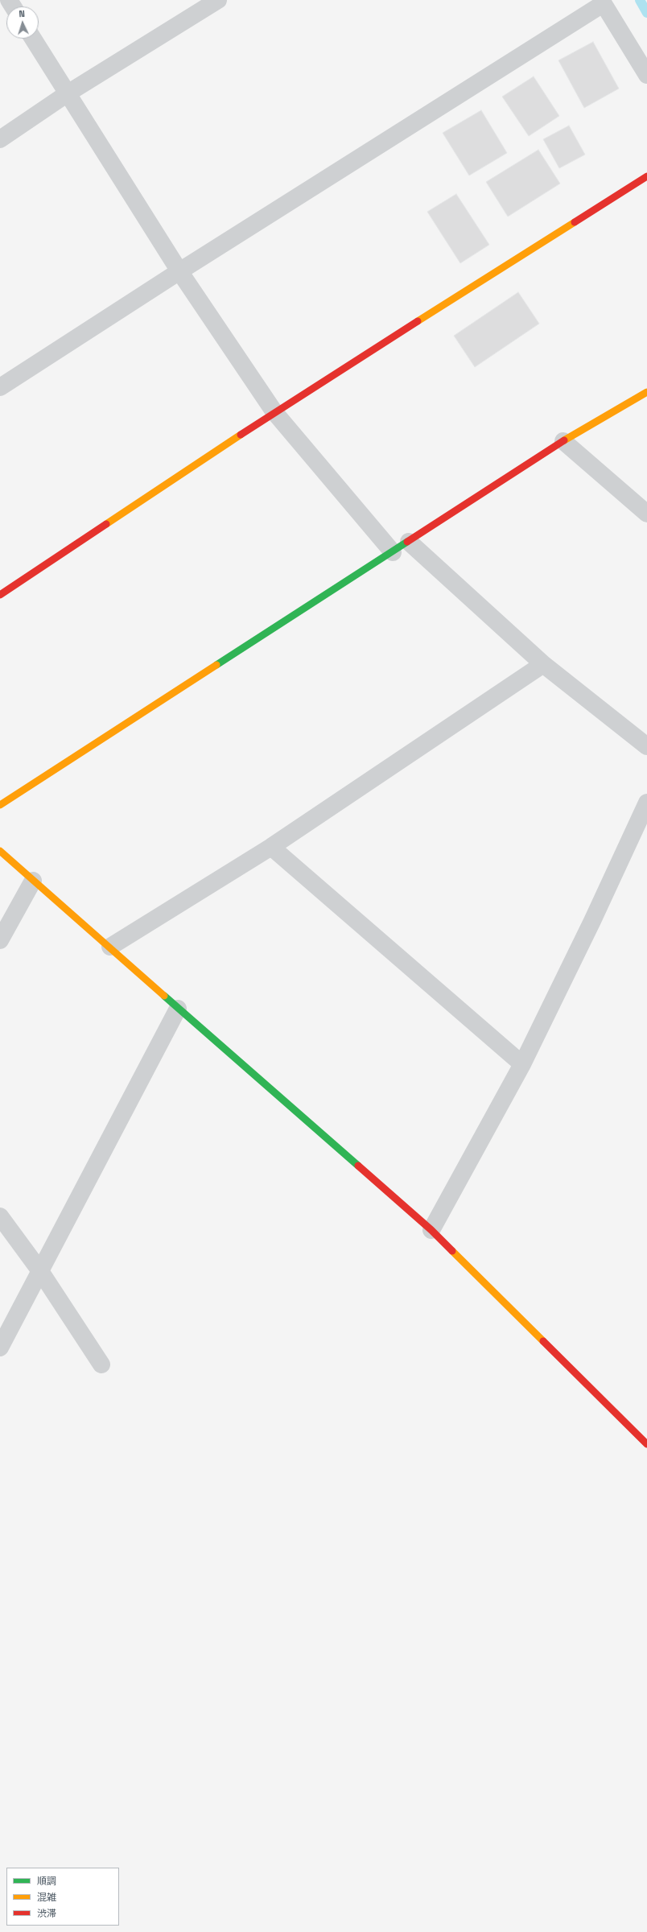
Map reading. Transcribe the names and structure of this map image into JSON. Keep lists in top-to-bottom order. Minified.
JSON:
{"legend":["順調","混雑","渋滞"],"north":"top"}
